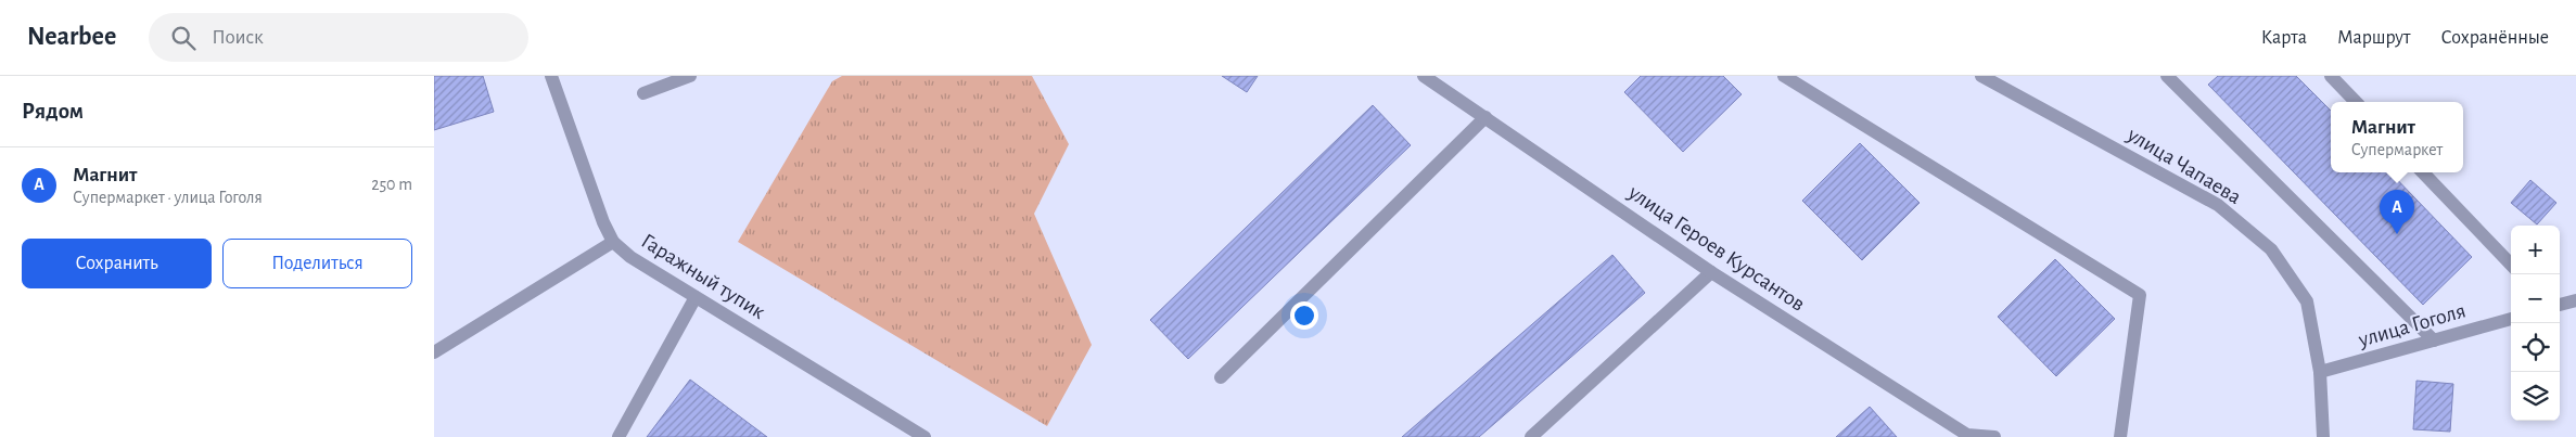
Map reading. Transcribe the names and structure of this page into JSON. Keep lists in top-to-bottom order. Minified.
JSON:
{"streets":{"street":["улица Чапаева","улица Героев Курсантов","Гаражный тупик","улица Гоголя"]},"crossings":[["улица Чапаева","улица Гоголя"]],"page":{"header":"Nearbee","search":"Поиск","nav":["Карта","Маршрут","Сохранённые"],"heading":"Рядом","popup":["Магнит","Супермаркет"],"list":[{"mark":"A","name":"Магнит","note":"Супермаркет · улица Гоголя","value":"250 m"}],"pins":"A","buttons":["Сохранить","Поделиться"],"map_buttons":["+","−"]}}
